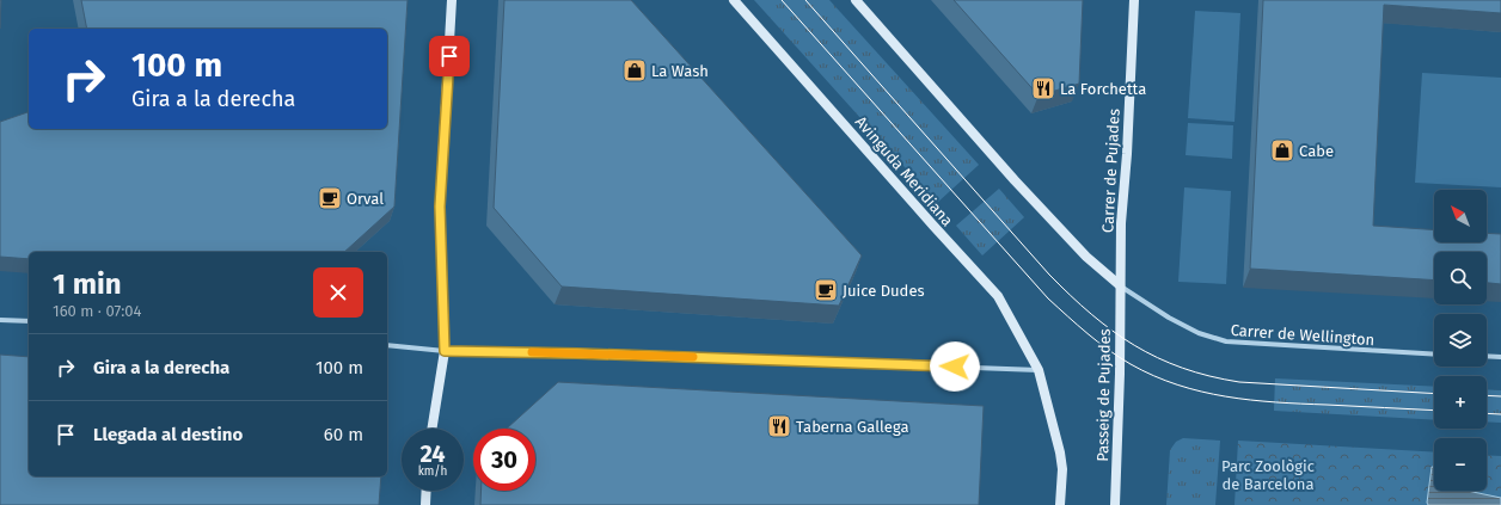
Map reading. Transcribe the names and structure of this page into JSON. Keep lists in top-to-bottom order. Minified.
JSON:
{"streets":{"street":["Avinguda Meridiana","Carrer de Pujades","Carrer de Wellington","Passeig de Pujades"]},"crossings":[["Carrer de Pujades","Carrer de Wellington"],["Carrer de Pujades","Passeig de Pujades"],["Carrer de Wellington","Passeig de Pujades"]],"parks":["Parc Zoològic de Barcelona"],"places":{"shop":["La Wash","Cabe"],"restaurant":["La Forchetta","Taberna Gallega"],"cafe":["Orval","Juice Dudes"]},"north":"top left","page":{"turn":["100 m","Gira a la derecha"],"map_buttons":["+","−"],"heading":["1 min","160 m · 07:04"],"list":[{"name":"Gira a la derecha","value":"100 m"},{"name":"Llegada al destino","value":"60 m"}],"speed":"24 km/h","limit":"30"}}
